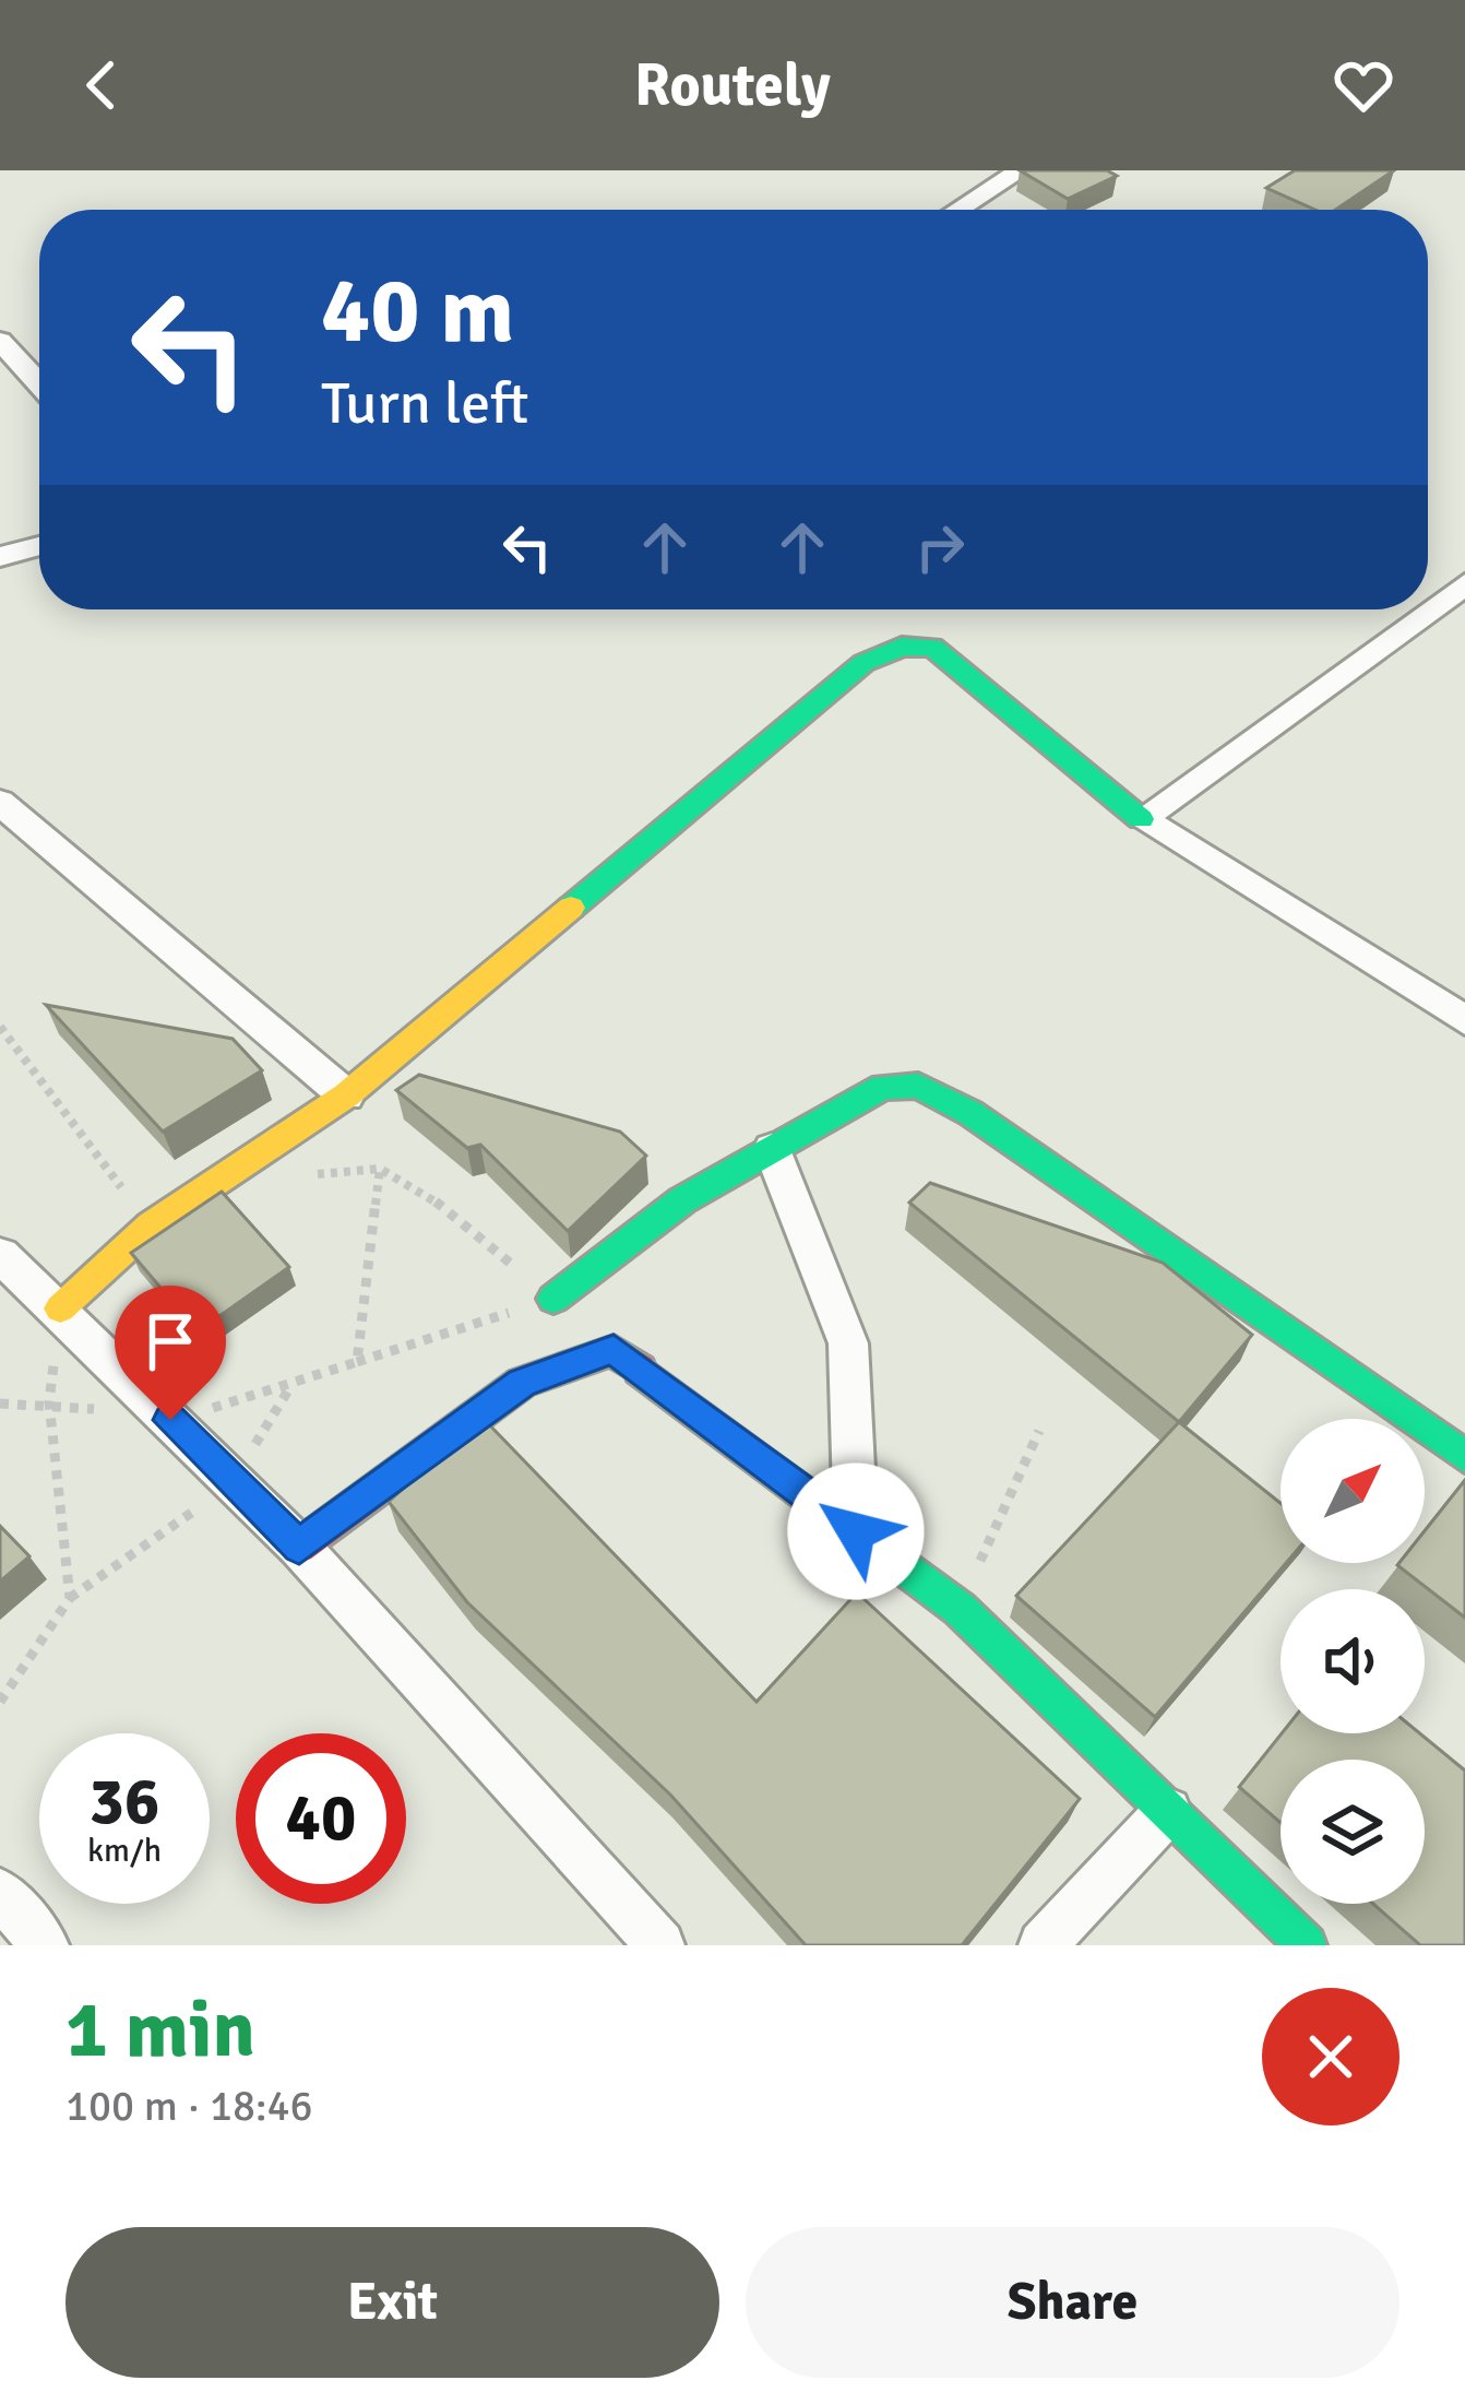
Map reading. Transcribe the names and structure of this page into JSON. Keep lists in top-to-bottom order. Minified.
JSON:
{"north":"top right","page":{"header":"Routely","turn":["40 m","Turn left"],"speed":"36 km/h","limit":"40","heading":["1 min","100 m · 18:46"],"buttons":["Exit","Share"]}}
